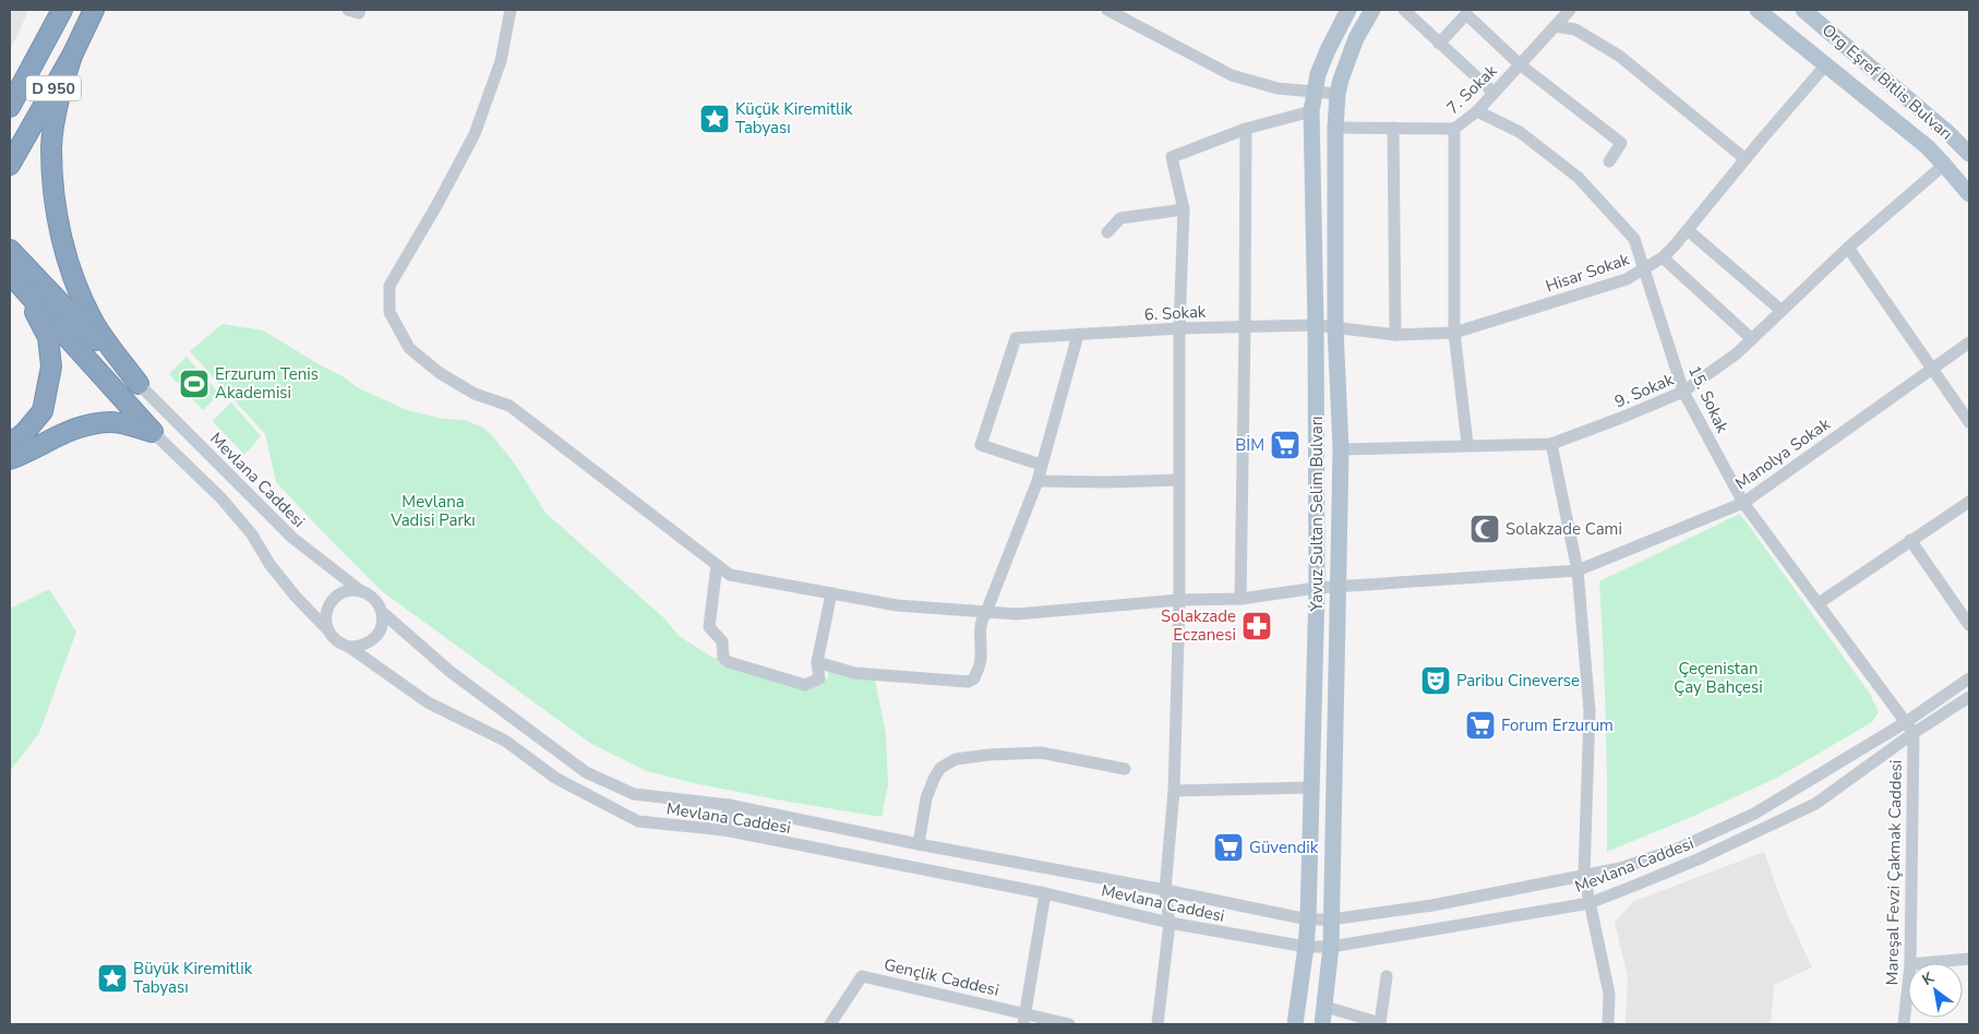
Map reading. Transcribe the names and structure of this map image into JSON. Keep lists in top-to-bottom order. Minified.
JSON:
{"streets":{"highway":["D 950"],"main road":["Org Eşref Bitlis Bulvarı","Yavuz Sultan Selim Bulvarı"],"street":["7. Sokak","Hisar Sokak","6. Sokak","9. Sokak","15. Sokak","Manolya Sokak","Mevlana Caddesi","Mareşal Fevzi Çakmak Caddesi","Gençlik Caddesi"]},"crossings":[["7. Sokak","15. Sokak"],["7. Sokak","Yavuz Sultan Selim Bulvarı"],["Hisar Sokak","6. Sokak"],["Hisar Sokak","15. Sokak"],["Hisar Sokak","Yavuz Sultan Selim Bulvarı"],["6. Sokak","Yavuz Sultan Selim Bulvarı"],["9. Sokak","15. Sokak"],["9. Sokak","Yavuz Sultan Selim Bulvarı"],["15. Sokak","Manolya Sokak"],["15. Sokak","Mevlana Caddesi"],["15. Sokak","Mareşal Fevzi Çakmak Caddesi"],["Manolya Sokak","Yavuz Sultan Selim Bulvarı"],["Mevlana Caddesi","Yavuz Sultan Selim Bulvarı"],["Mevlana Caddesi","Mareşal Fevzi Çakmak Caddesi"]],"parks":["Mevlana Vadisi Parkı","Çeçenistan Çay Bahçesi"],"places":{"place":["Küçük Kiremitlik Tabyası","Büyük Kiremitlik Tabyası"],"sports":["Erzurum Tenis Akademisi"],"supermarket":["BİM","Forum Erzurum","Güvendik"],"mosque":["Solakzade Cami"],"pharmacy":["Solakzade Eczanesi"],"theatre":["Paribu Cineverse"]},"north":"top left"}
